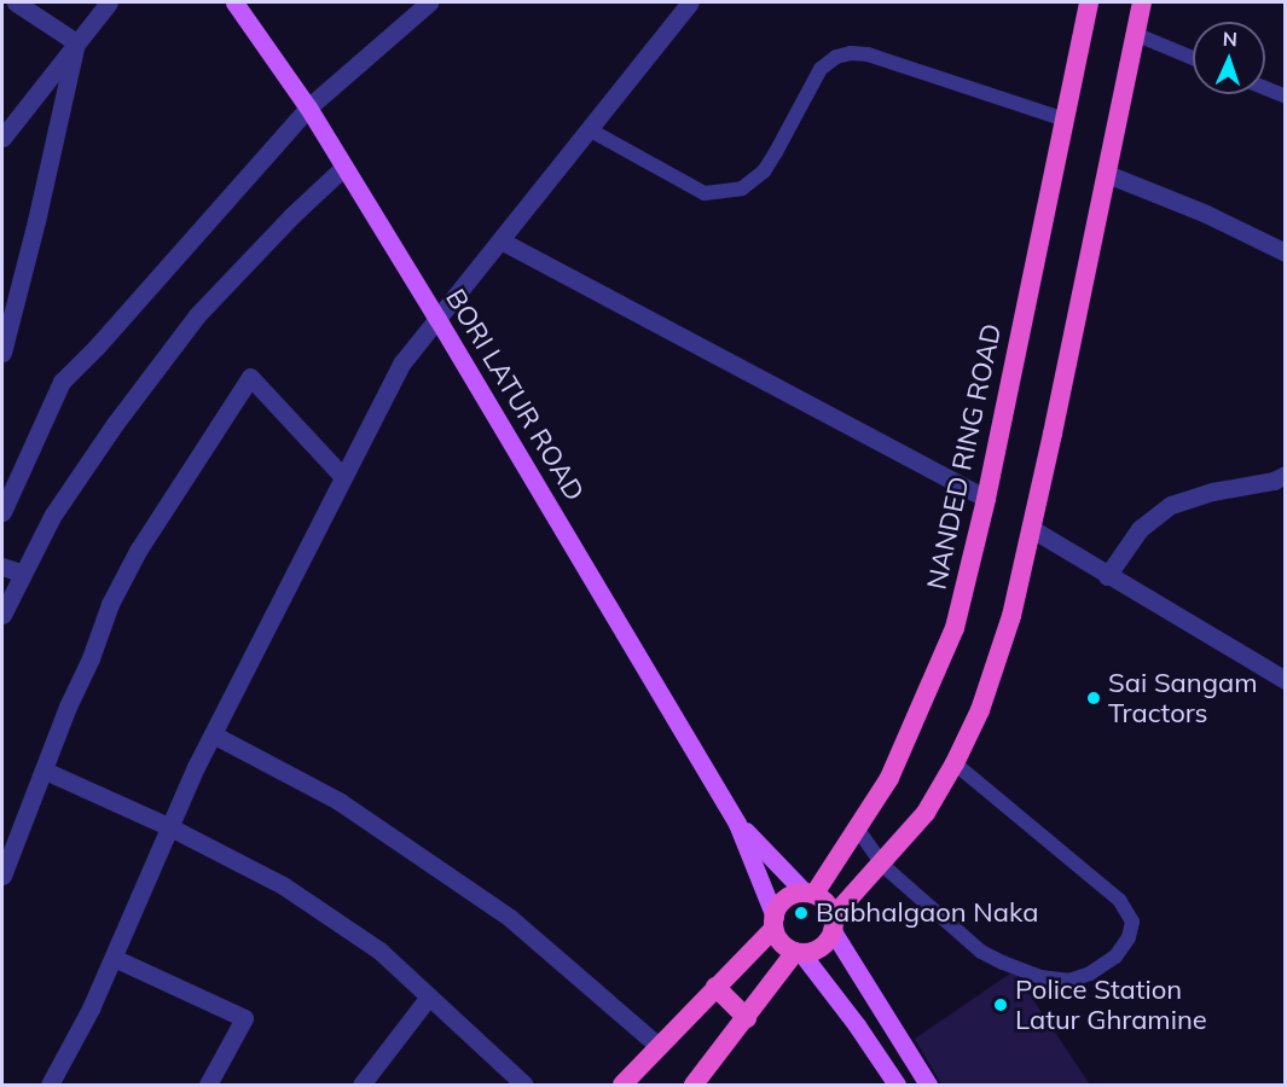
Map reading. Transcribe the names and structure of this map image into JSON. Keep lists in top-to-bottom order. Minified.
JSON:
{"streets":{"highway":["NANDED RING ROAD"],"main road":["BORI LATUR ROAD"]},"crossings":[["BORI LATUR ROAD","NANDED RING ROAD"]],"places":["Sai Sangam Tractors","Babhalgaon Naka","Police Station Latur Ghramine"],"north":"top"}
